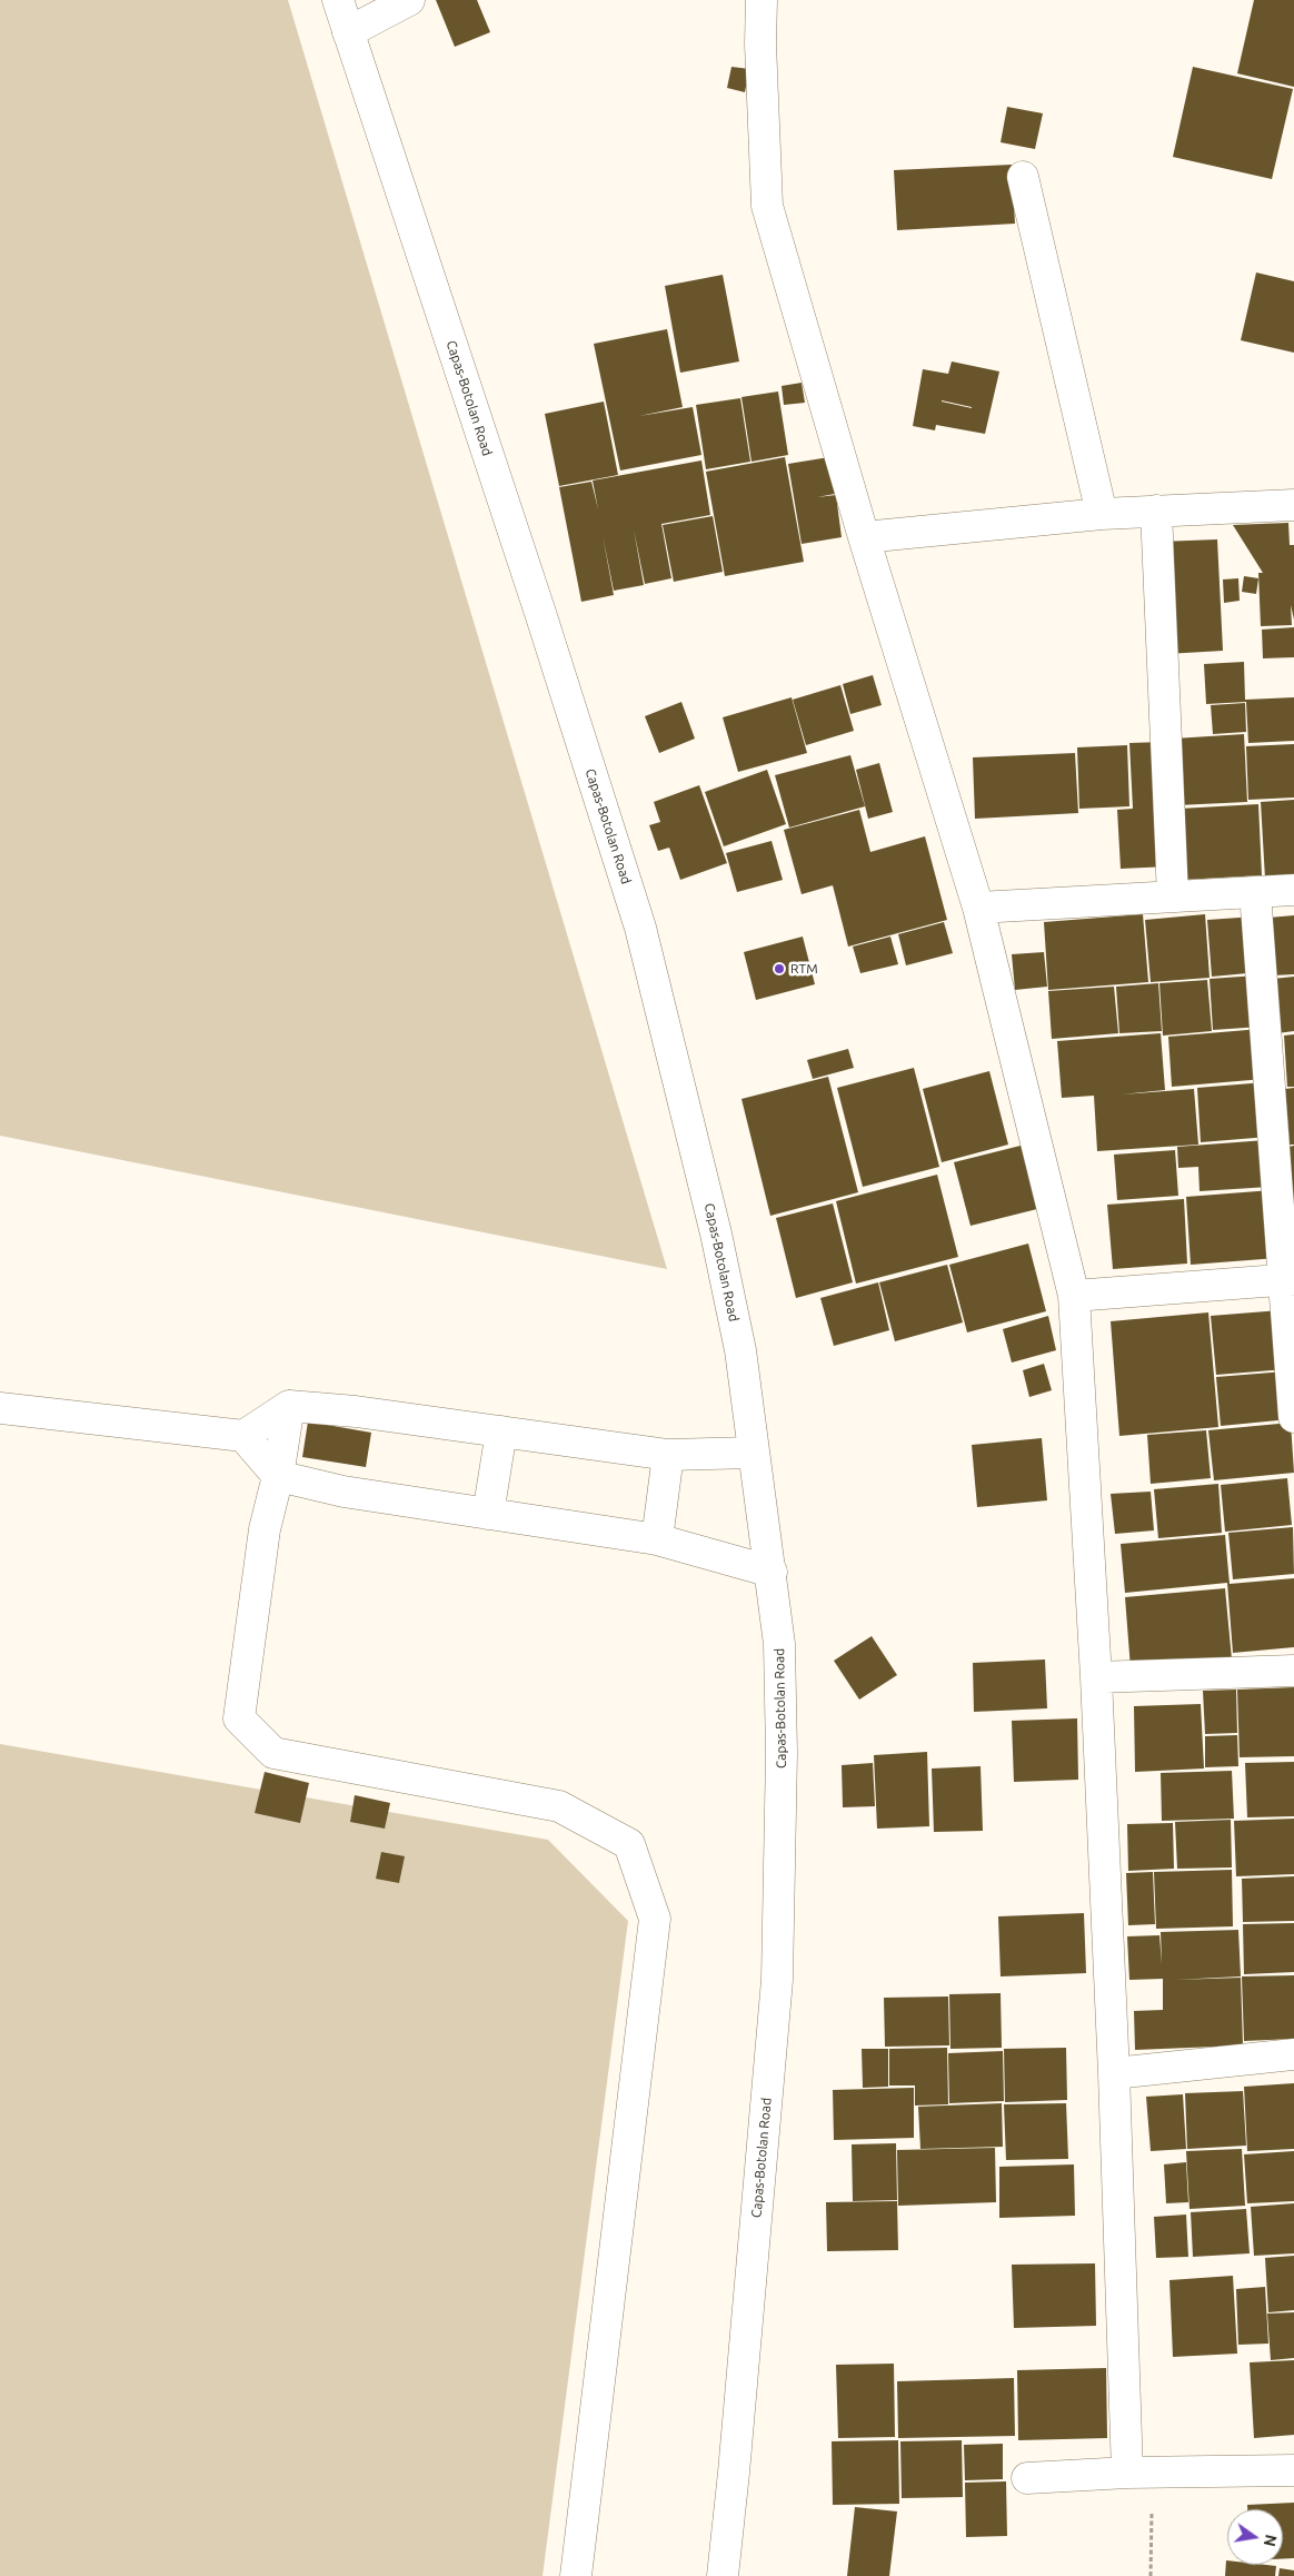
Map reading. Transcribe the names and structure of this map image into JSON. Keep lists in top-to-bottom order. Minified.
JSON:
{"streets":{"street":["Capas-Botolan Road"]},"places":["RTM"],"north":"right"}
